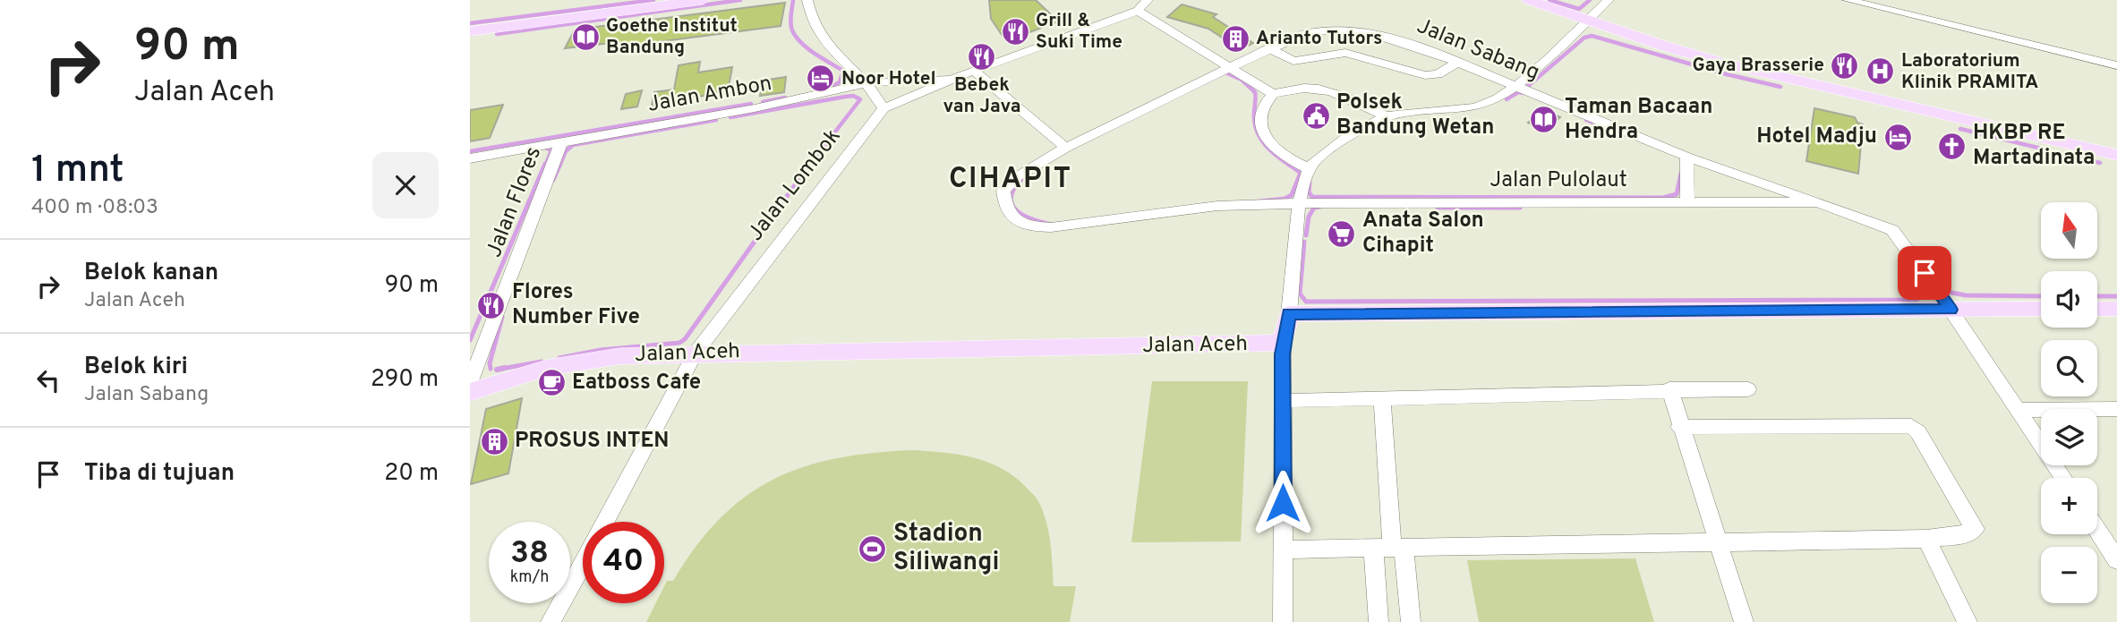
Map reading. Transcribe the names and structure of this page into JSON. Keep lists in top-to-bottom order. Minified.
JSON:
{"streets":{"main road":["Jalan Aceh"],"street":["Jalan Sabang","Jalan Ambon","Jalan Pulolaut","Jalan Lombok","Jalan Flores"]},"crossings":[["Jalan Sabang","Jalan Pulolaut"],["Jalan Ambon","Jalan Lombok"],["Jalan Ambon","Jalan Flores"],["Jalan Lombok","Jalan Aceh"]],"districts":["CIHAPIT"],"places":{"restaurant":["Grill & Suki Time","Bebek van Java","Gaya Brasserie","Flores Number Five"],"library":["Goethe Institut Bandung","Taman Bacaan Hendra"],"building":["Arianto Tutors","PROSUS INTEN"],"hospital":["Laboratorium Klinik PRAMITA"],"hotel":["Noor Hotel","Hotel Madju"],"public building":["Polsek Bandung Wetan"],"church":["HKBP RE Martadinata"],"supermarket":["Anata Salon Cihapit"],"cafe":["Eatboss Cafe"],"sports":["Stadion Siliwangi"]},"north":"top","page":{"turn":["90 m","Jalan Aceh"],"heading":["1 mnt","400 m · 08:03"],"map_buttons":["+","−"],"list":[{"name":"Belok kanan","note":"Jalan Aceh","value":"90 m"},{"name":"Belok kiri","note":"Jalan Sabang","value":"290 m"},{"name":"Tiba di tujuan","value":"20 m"}],"speed":"38 km/h","limit":"40"}}
